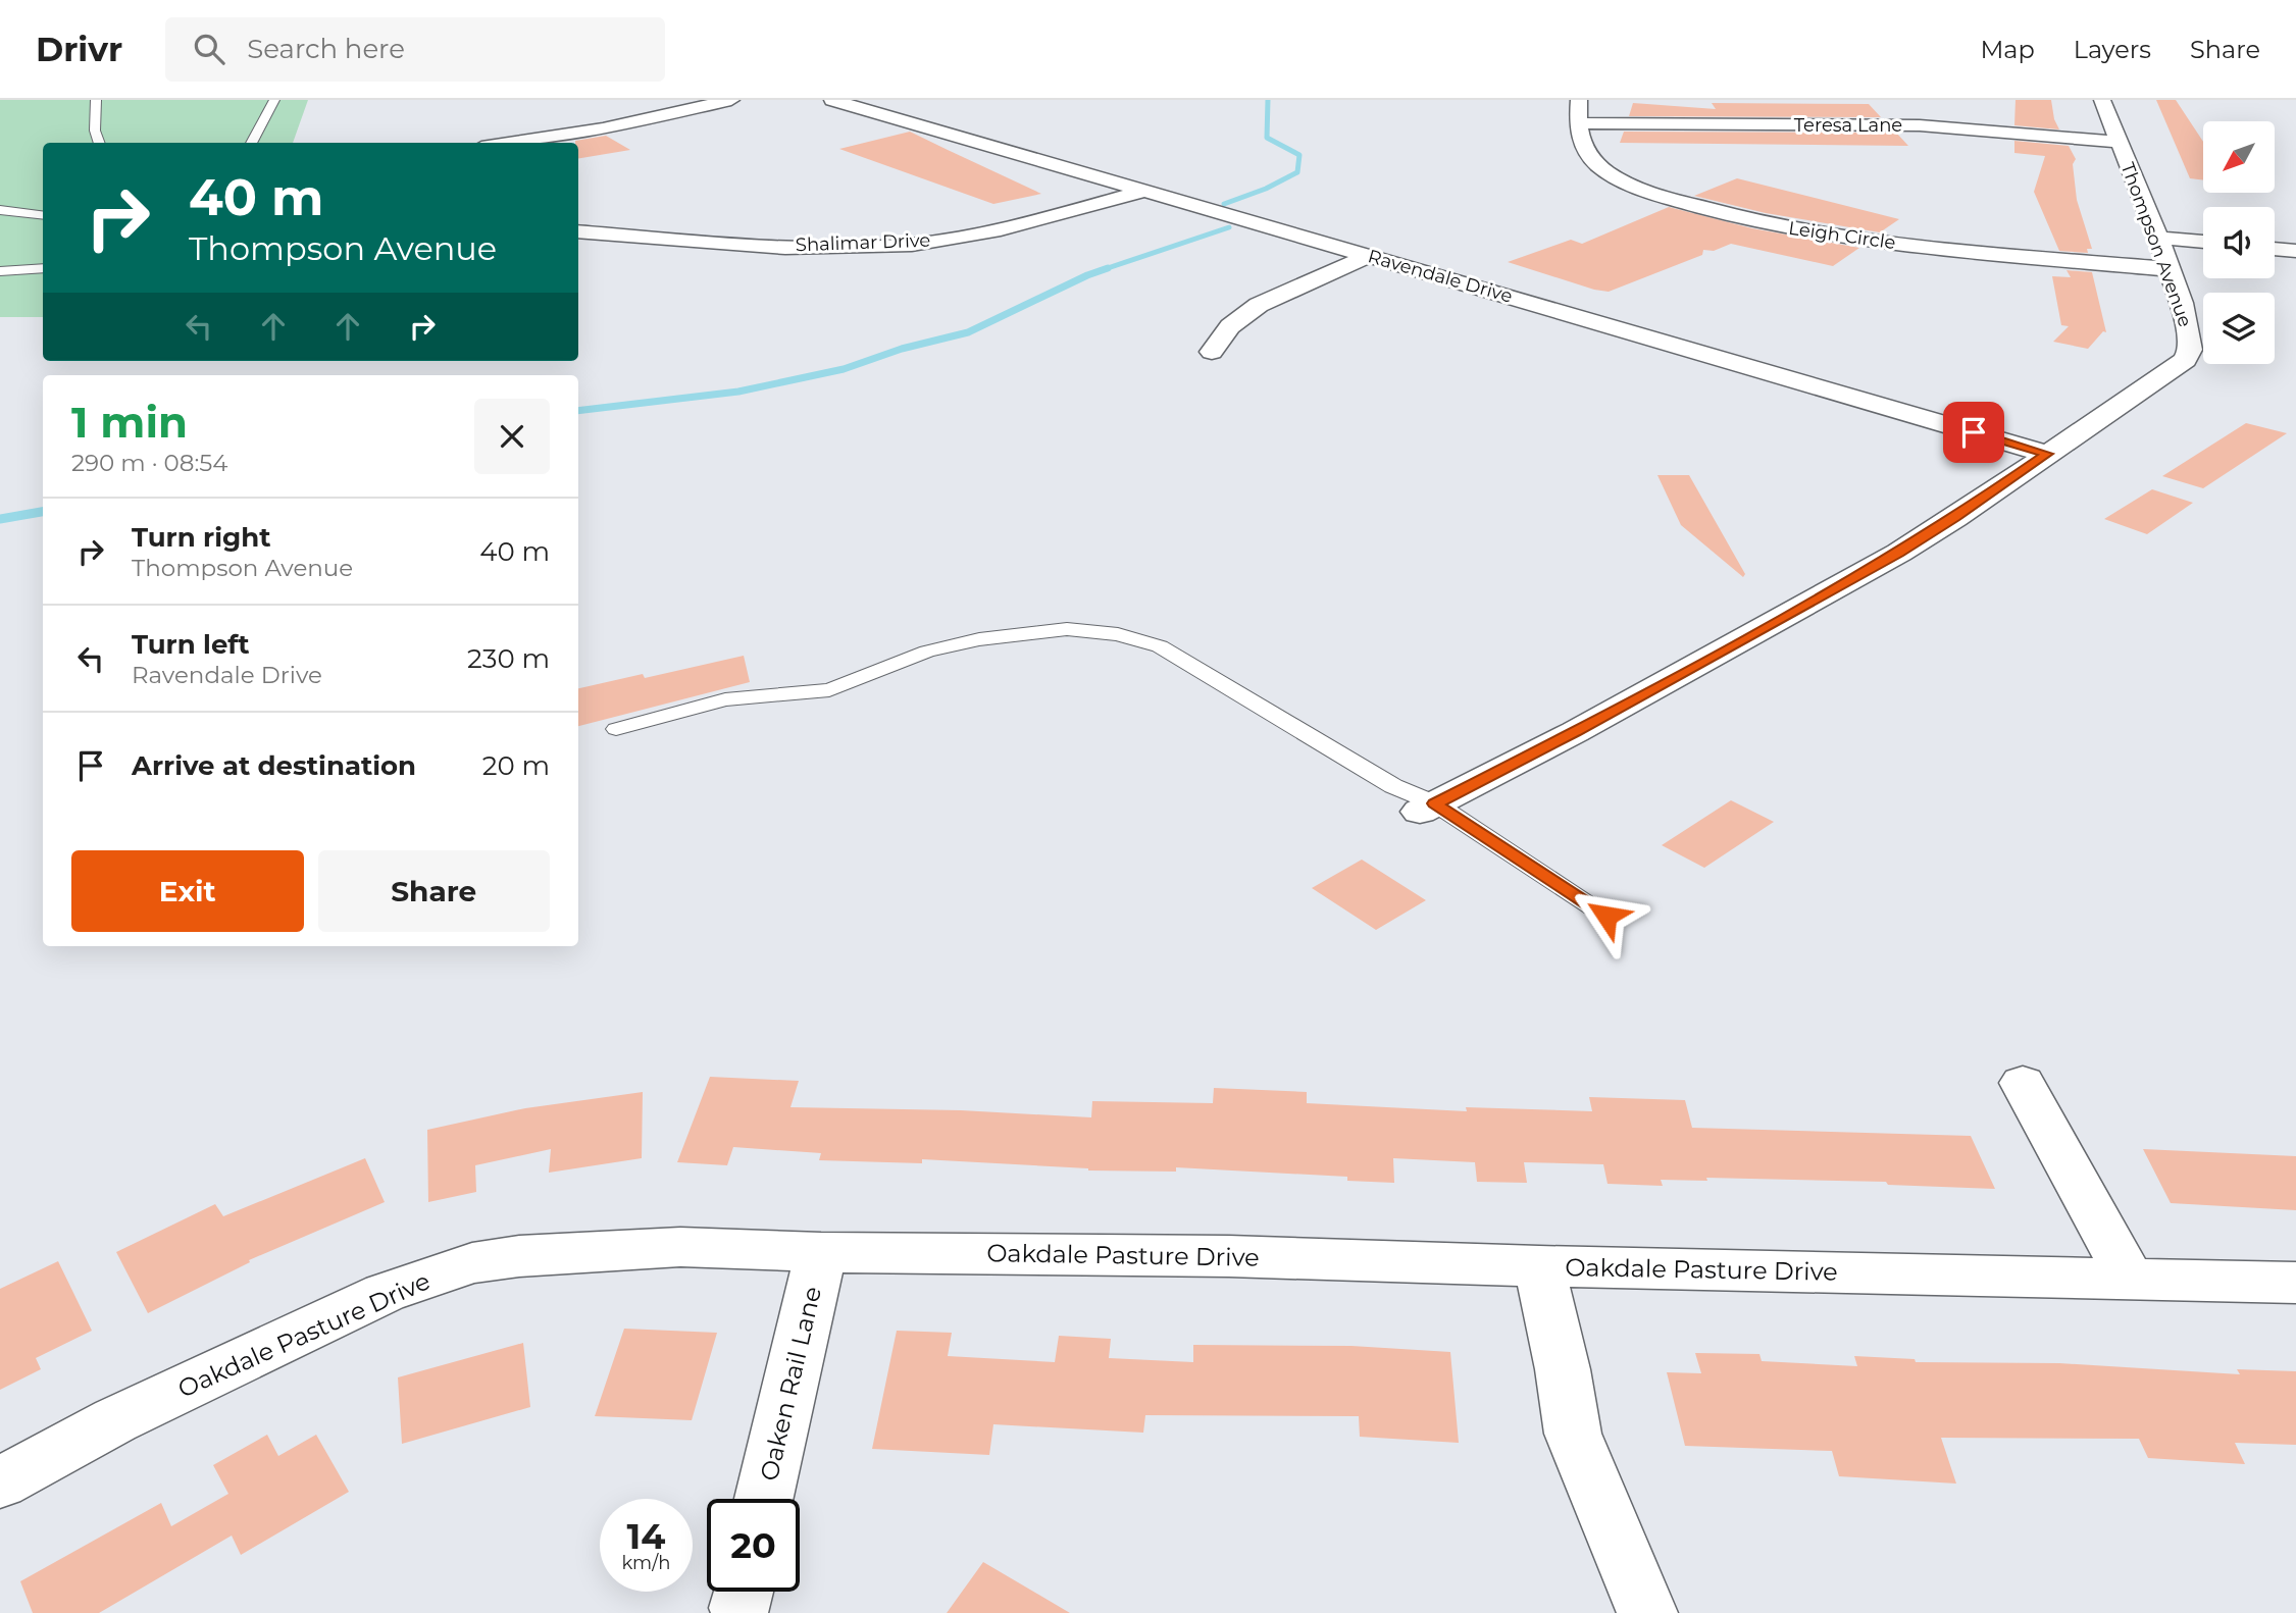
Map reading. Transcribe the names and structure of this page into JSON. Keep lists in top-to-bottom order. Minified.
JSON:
{"streets":{"street":["Teresa Lane","Leigh Circle","Shalimar Drive","Thompson Avenue","Ravendale Drive","Oakdale Pasture Drive","Oaken Rail Lane"]},"crossings":[["Teresa Lane","Leigh Circle"],["Teresa Lane","Thompson Avenue"],["Leigh Circle","Thompson Avenue"],["Shalimar Drive","Ravendale Drive"],["Thompson Avenue","Ravendale Drive"],["Oakdale Pasture Drive","Oaken Rail Lane"]],"north":"bottom left","page":{"header":"Drivr","search":"Search here","nav":["Map","Layers","Share"],"turn":["40 m","Thompson Avenue"],"heading":["1 min","290 m · 08:54"],"list":[{"name":"Turn right","note":"Thompson Avenue","value":"40 m"},{"name":"Turn left","note":"Ravendale Drive","value":"230 m"},{"name":"Arrive at destination","value":"20 m"}],"buttons":["Exit","Share"],"speed":"14 km/h","limit":"20"}}
